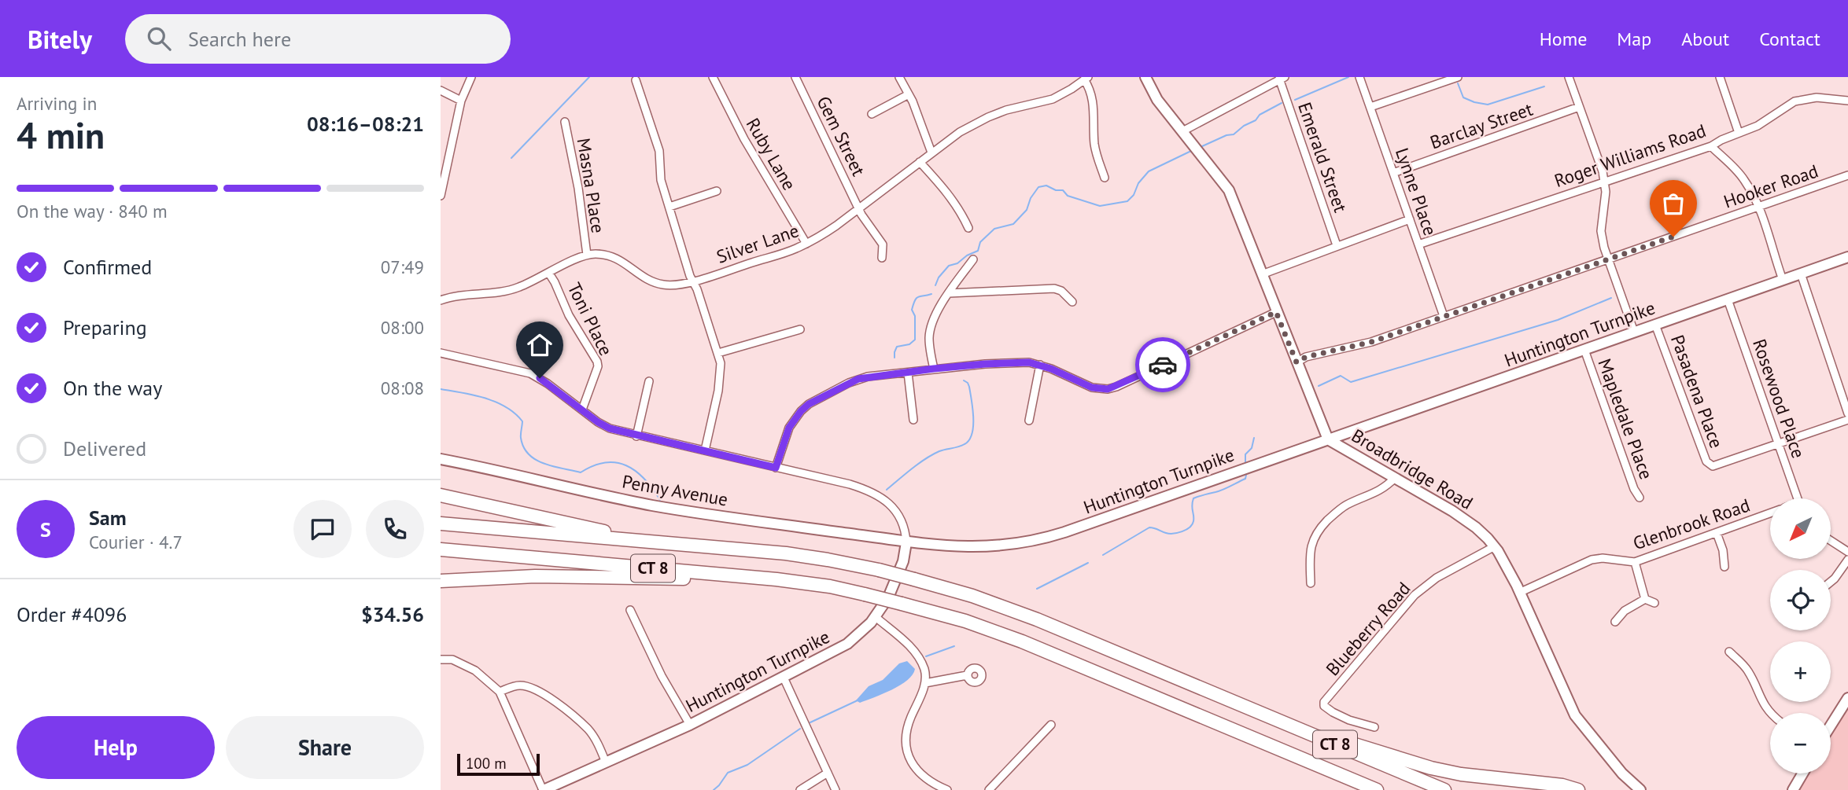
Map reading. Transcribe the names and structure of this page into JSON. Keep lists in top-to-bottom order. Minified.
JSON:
{"streets":{"highway":["CT 8"],"main road":["Huntington Turnpike","Broadbridge Road","Penny Avenue"],"street":["Barclay Street","Gem Street","Ruby Lane","Roger Williams Road","Emerald Street","Masna Place","Hooker Road","Lynne Place","Silver Lane","Toni Place","Pasadena Place","Rosewood Place","Mapledale Place","Glenbrook Road","Blueberry Road"]},"crossings":[["Barclay Street","Lynne Place"],["Gem Street","Silver Lane"],["Ruby Lane","Silver Lane"],["Roger Williams Road","Lynne Place"],["Masna Place","Silver Lane"],["Hooker Road","Lynne Place"],["Hooker Road","Broadbridge Road"],["Huntington Turnpike","Pasadena Place"],["Huntington Turnpike","Rosewood Place"],["Huntington Turnpike","Mapledale Place"],["Huntington Turnpike","Broadbridge Road"],["Huntington Turnpike","Penny Avenue"],["Pasadena Place","Rosewood Place"],["Broadbridge Road","Glenbrook Road"],["Broadbridge Road","Blueberry Road"]],"scale_bar":"100 m","north":"bottom left","page":{"header":"Bitely","search":"Search here","nav":["Home","Map","About","Contact"],"heading":["4 min","Arriving in","08:16–08:21"],"panel":["Sam","Courier · 4.7","Order #4096","$34.56"],"bar":"On the way · 840 m","list":[["Confirmed","07:49"],["Preparing","08:00"],["On the way","08:08"],"Delivered"],"map_buttons":["+","−"],"round":"S","buttons":["Help","Share"],"scale":"100 m"}}
